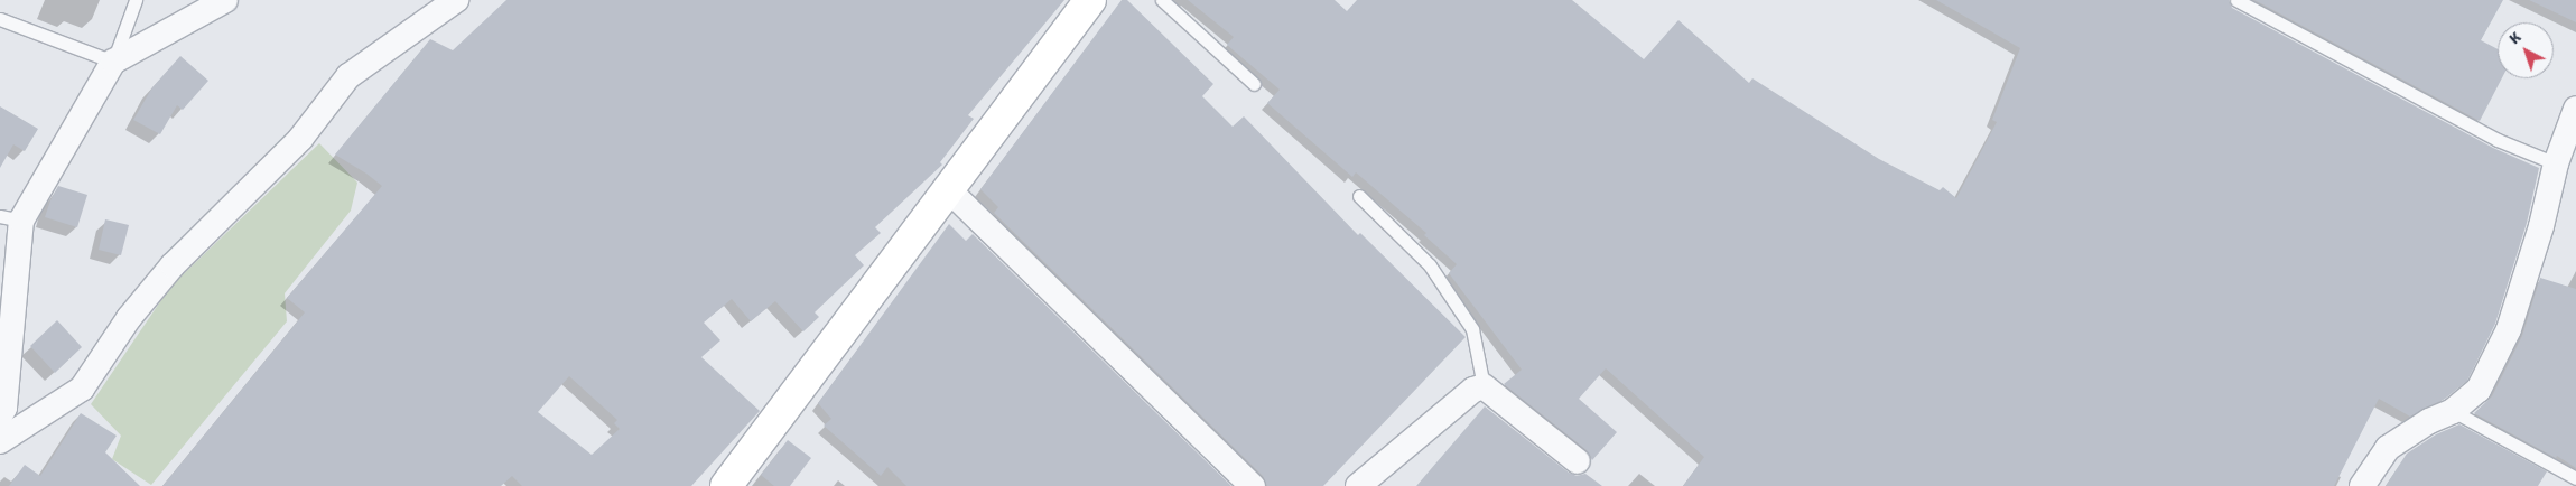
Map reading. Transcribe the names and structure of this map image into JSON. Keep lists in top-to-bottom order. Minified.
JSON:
{"north":"top left"}
